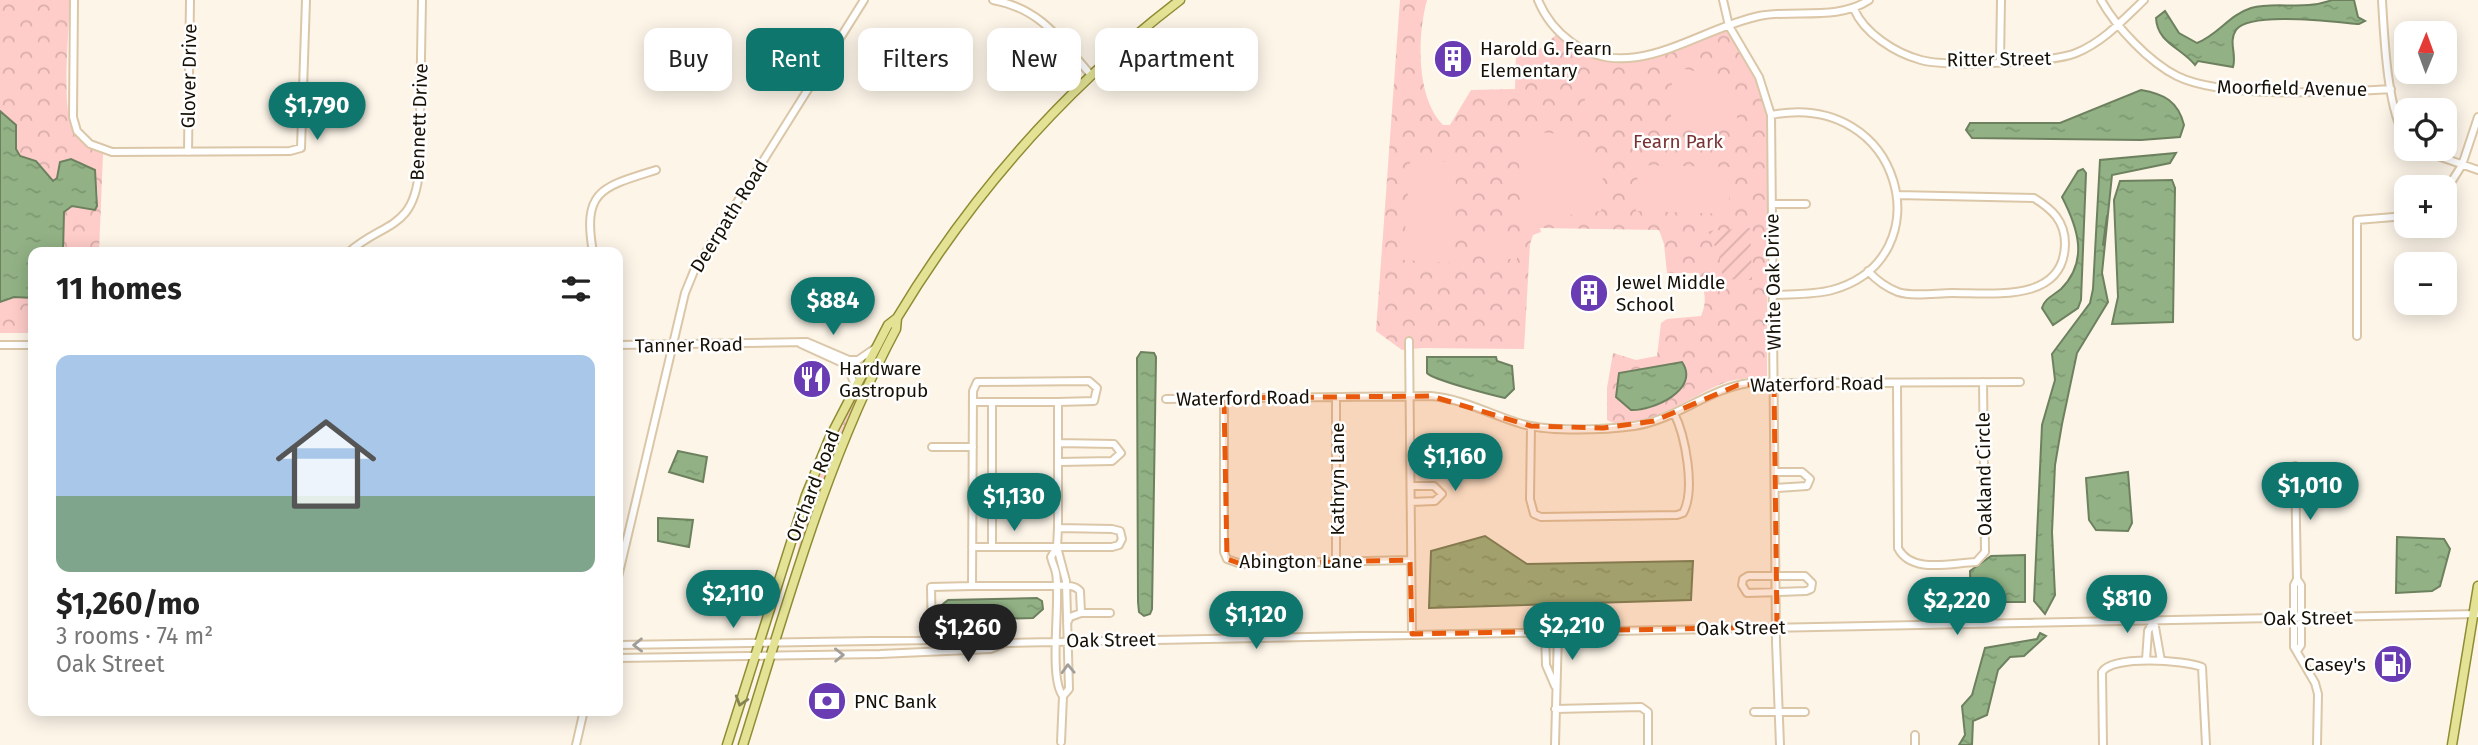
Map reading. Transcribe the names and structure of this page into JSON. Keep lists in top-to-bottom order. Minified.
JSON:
{"streets":{"main road":["Orchard Road"],"street":["Ritter Street","Glover Drive","Moorfield Avenue","Bennett Drive","Deerpath Road","White Oak Drive","Tanner Road","Waterford Road","Oakland Circle","Kathryn Lane","Abington Lane","Oak Street"]},"crossings":[["Ritter Street","Moorfield Avenue"],["Deerpath Road","Tanner Road"],["White Oak Drive","Waterford Road"],["White Oak Drive","Oak Street"],["Tanner Road","Orchard Road"],["Waterford Road","Oakland Circle"],["Waterford Road","Kathryn Lane"],["Waterford Road","Abington Lane"],["Kathryn Lane","Abington Lane"],["Orchard Road","Oak Street"]],"parks":["Fearn Park"],"places":{"building":["Harold G. Fearn Elementary","Jewel Middle School"],"restaurant":["Hardware Gastropub"],"fuel station":["Casey's"],"bank":["PNC Bank"]},"north":"top","page":{"map_buttons":["+","−"],"chip":["Buy","Rent","Filters","New","Apartment"],"price":["$1,790","$884","$1,160","$1,010","$1,130","$2,110","$810","$2,220","$1,120","$2,210","$1,260"],"heading":"11 homes","list":[{"name":"$1,260/mo","note":"3 rooms · 74 m² · Oak Street"}]}}
